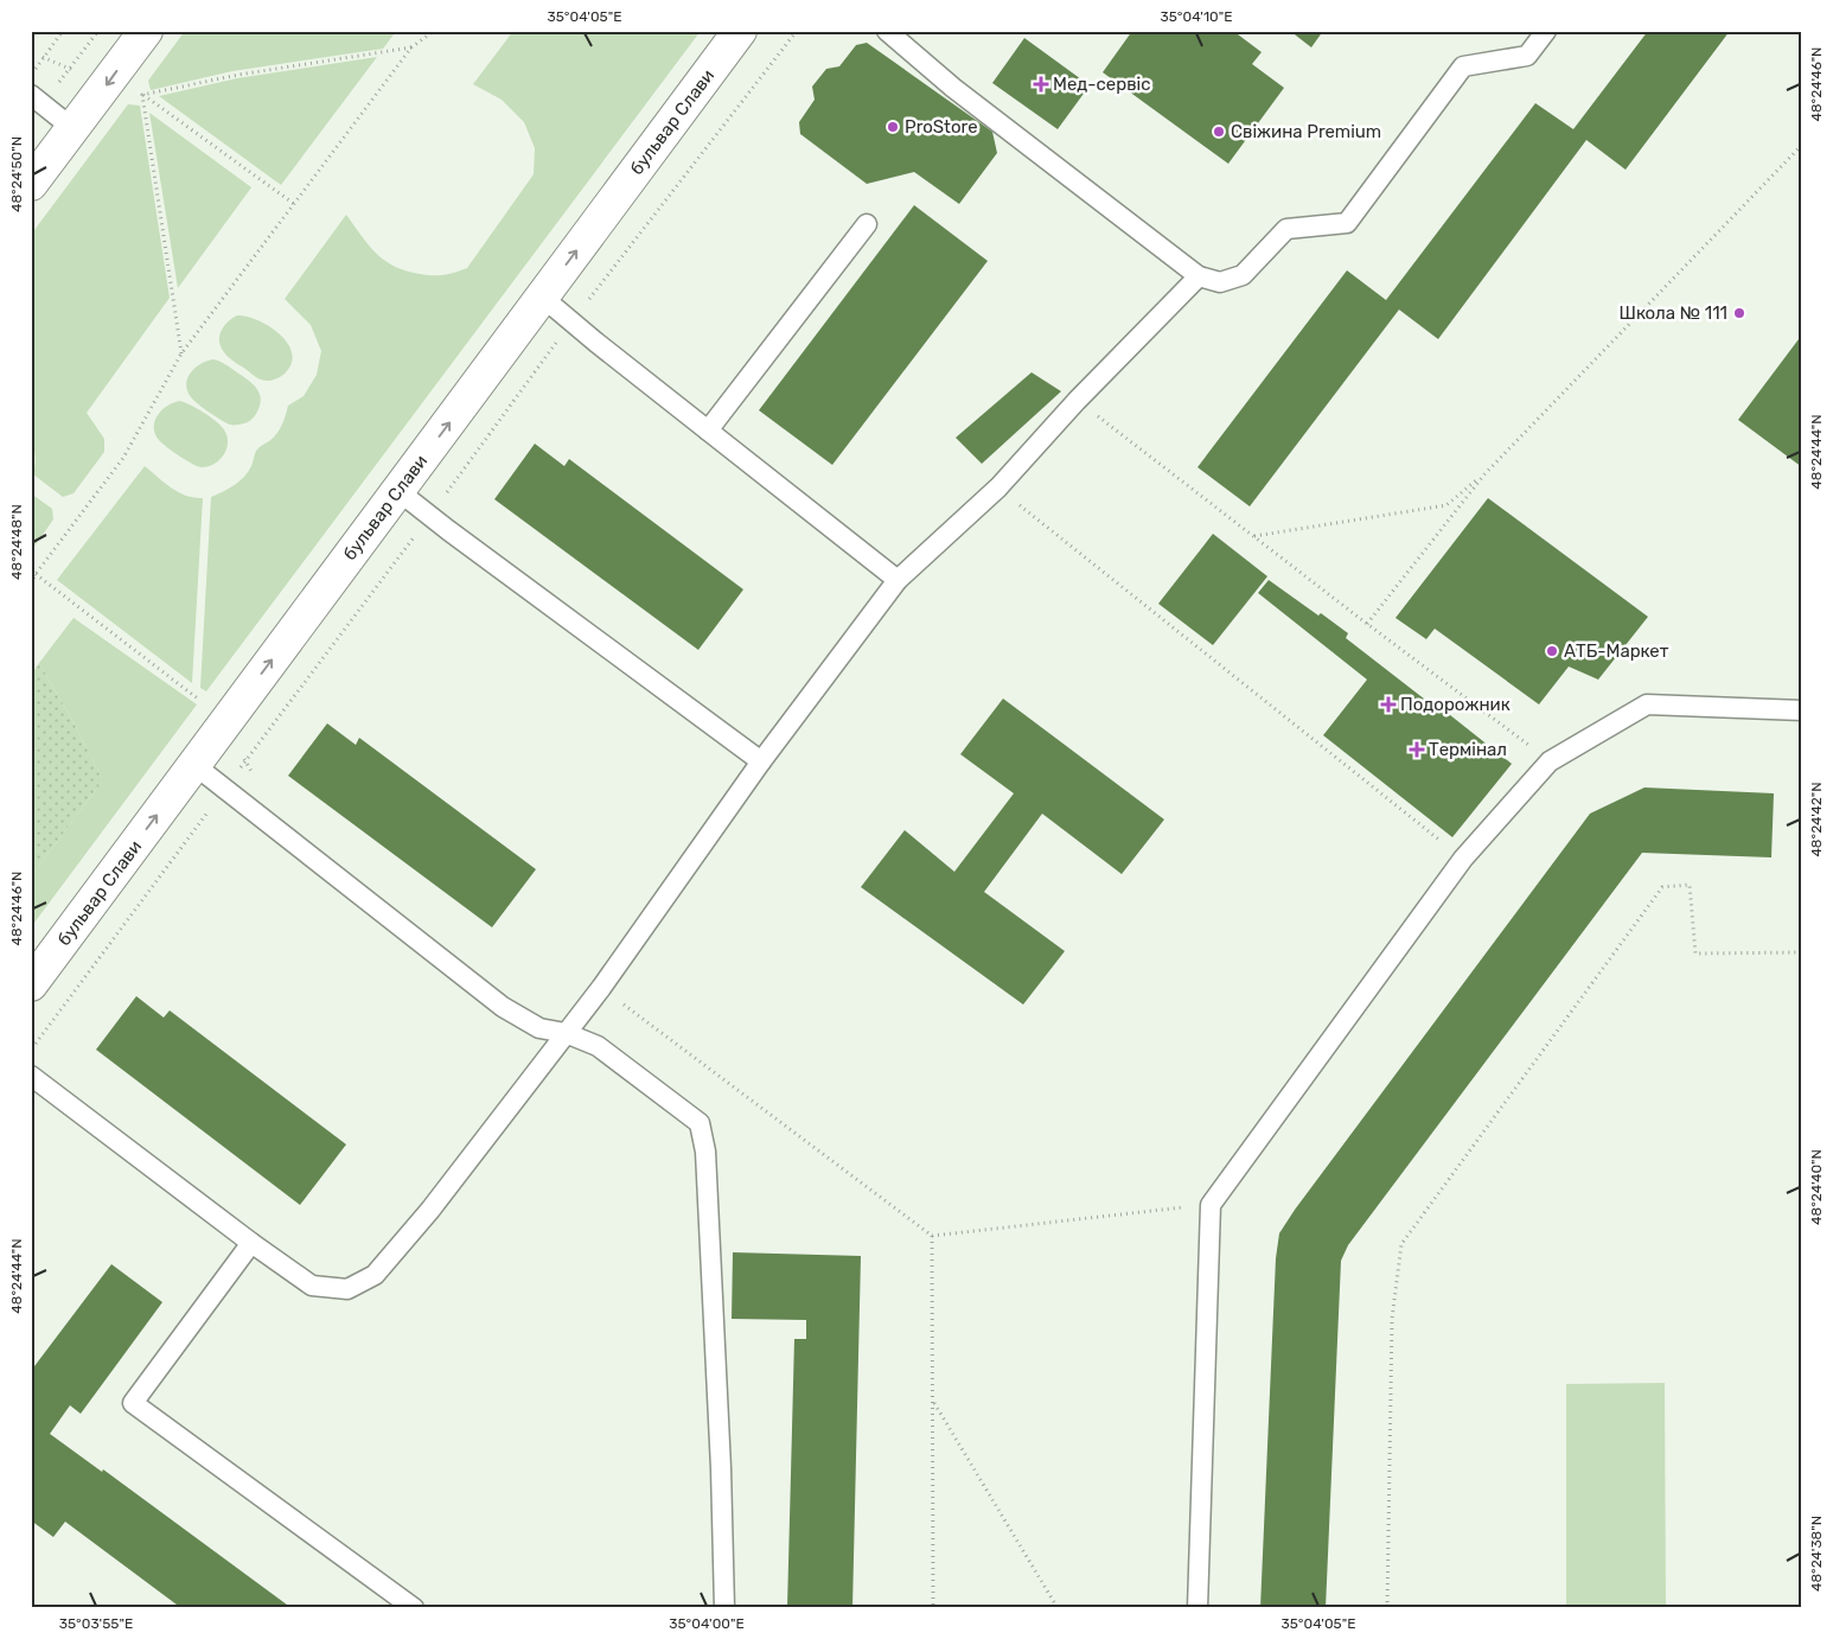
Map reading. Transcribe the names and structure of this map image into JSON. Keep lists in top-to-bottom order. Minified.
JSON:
{"streets":{"main road":["бульвар Слави"]},"one_way":["бульвар Слави"],"places":{"health":["Мед-сервіс","Подорожник","Термінал"],"other":["ProStore","Свіжина Premium","Школа № 111","АТБ-Маркет"]},"coordinates":["35°04'05\"E","35°04'10\"E","48°24'46\"N","48°24'50\"N","48°24'44\"N","48°24'48\"N","48°24'42\"N","48°24'40\"N","48°24'38\"N","35°03'55\"E","35°04'00\"E"]}
